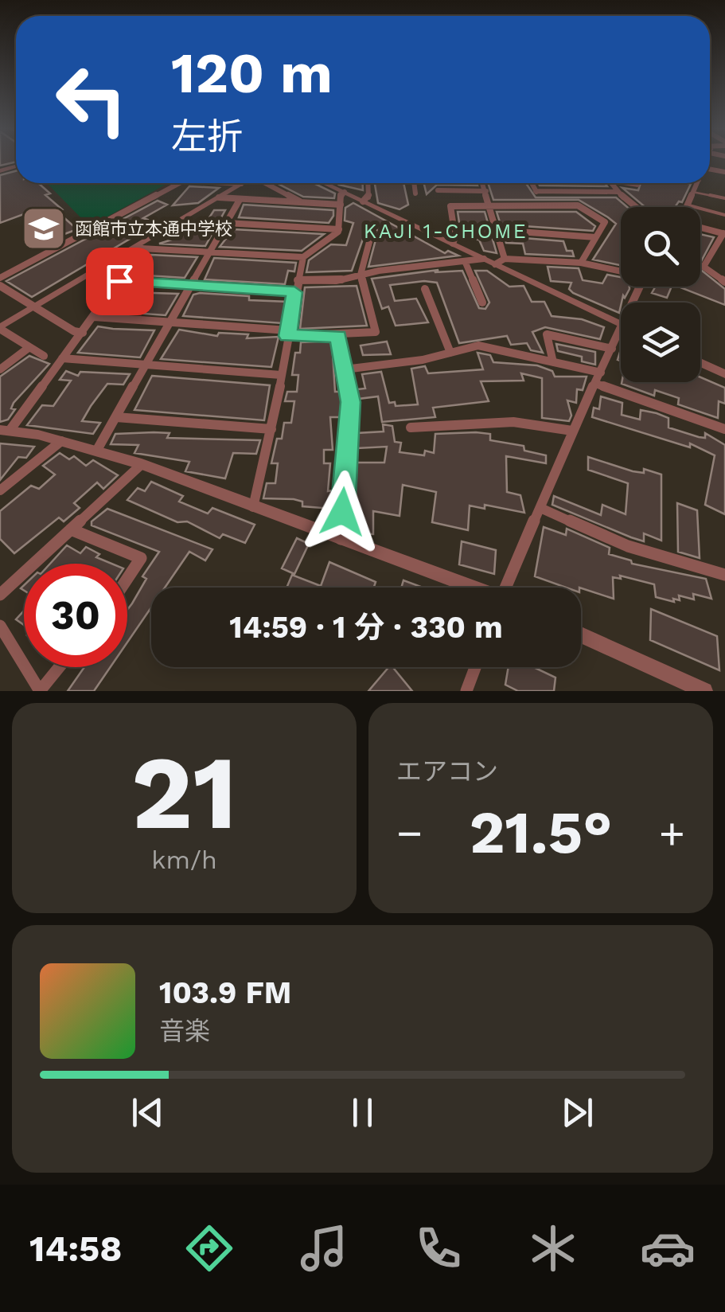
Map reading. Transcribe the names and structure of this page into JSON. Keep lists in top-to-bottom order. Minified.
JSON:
{"districts":["KAJI 1-CHOME"],"places":{"school or university":["函館市立本通中学校"]},"page":{"turn":["120 m","左折"],"limit":"30","trip":"14:59 · 1 分 · 330 m","tile":[["21","km/h"],"エアコン"],"heat":["−","21.5°","+"],"song":["103.9 FM","音楽"],"tabs":"14:58"}}
